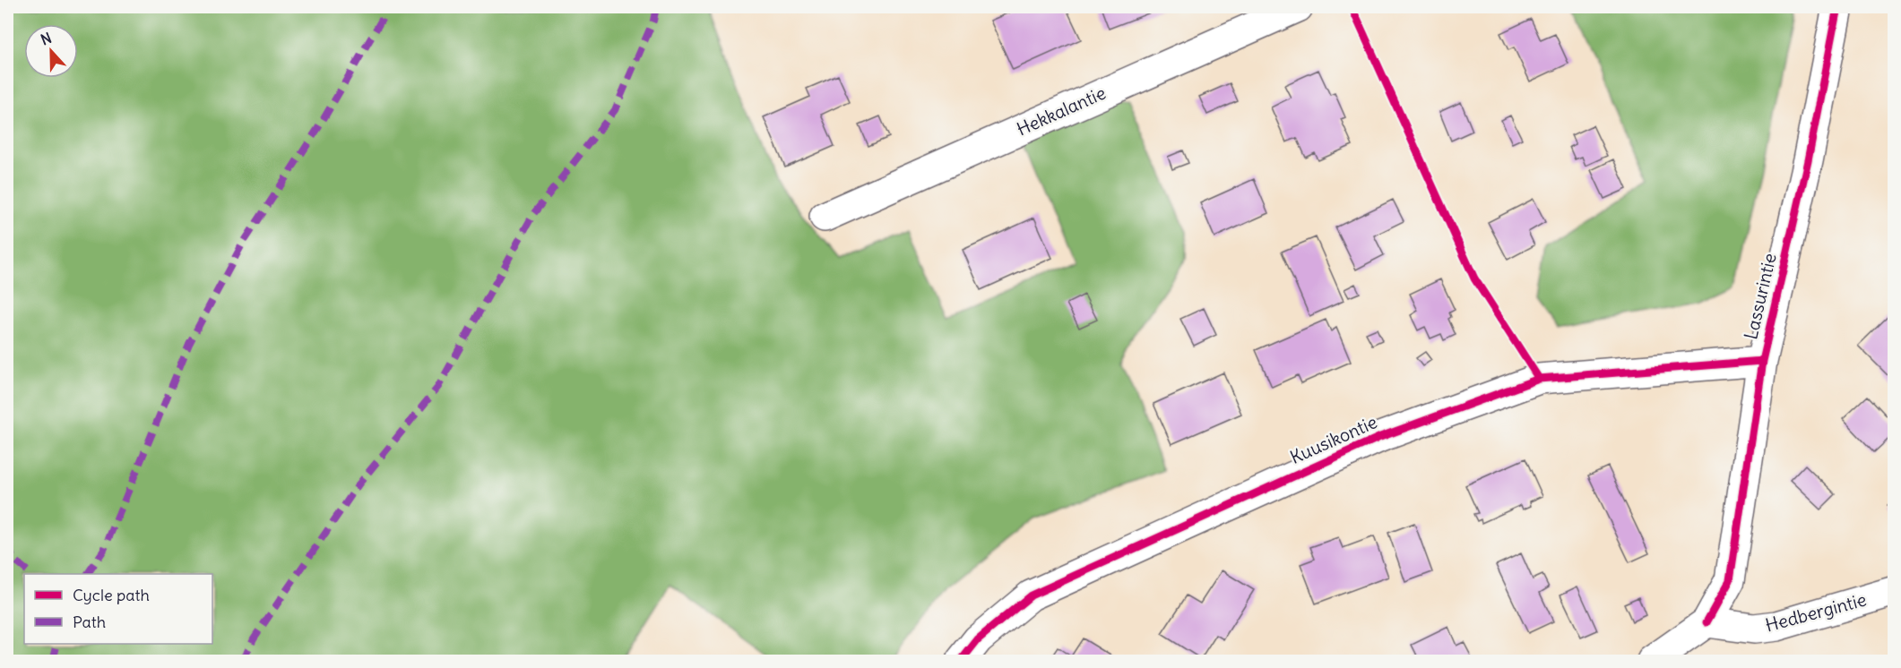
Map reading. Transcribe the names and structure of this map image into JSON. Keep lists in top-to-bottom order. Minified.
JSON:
{"streets":{"street":["Hekkalantie","Lassurintie","Kuusikontie","Hedbergintie"]},"crossings":[["Lassurintie","Kuusikontie"],["Lassurintie","Hedbergintie"]],"legend":["Cycle path","Path"],"north":"top"}
